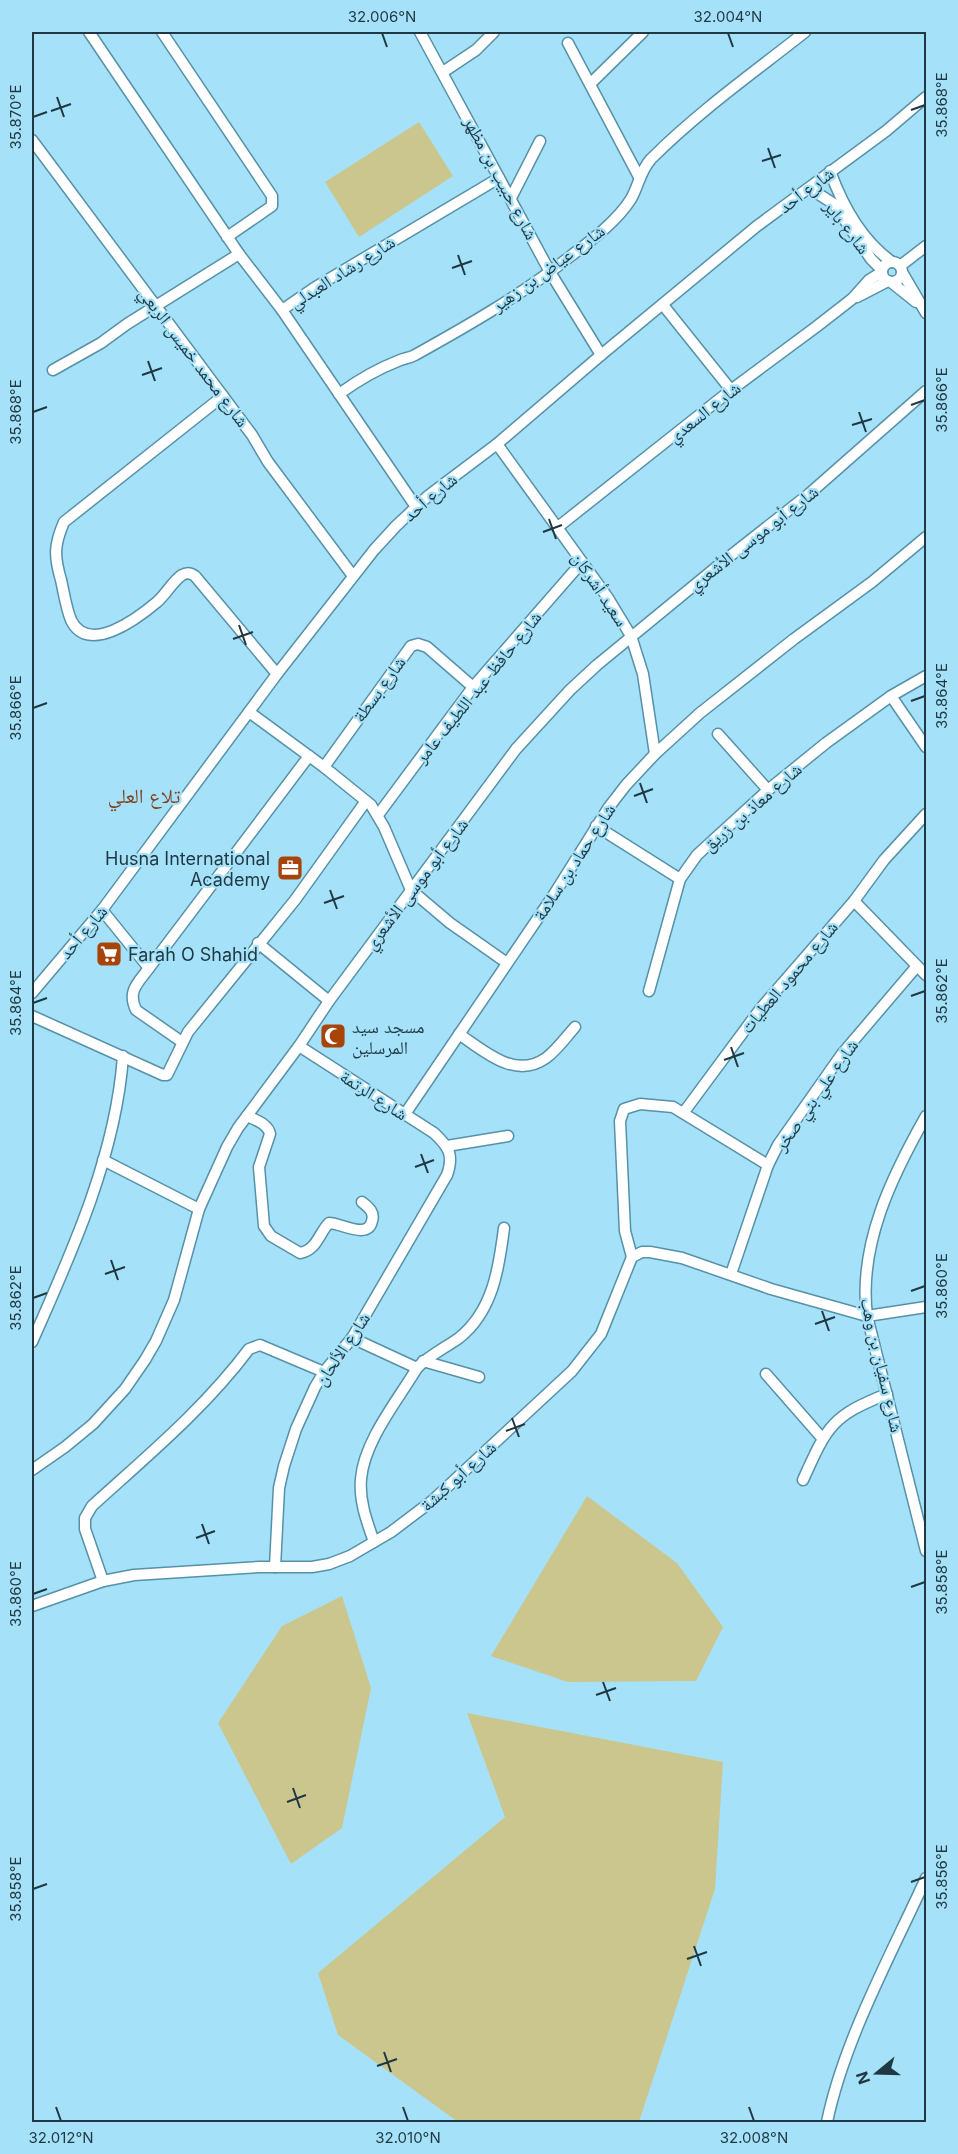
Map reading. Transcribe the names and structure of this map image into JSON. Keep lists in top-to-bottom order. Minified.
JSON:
{"streets":{"street":["شارع حبيب بن مظهر","شارع أحد","شارع باير","شارع عياض بن زهير","شارع رشاد العبدلي","شارع محمد خميس الربعي","شارع السعدي","شارع أبو موسى الأشعري","سعيد أشركان","شارع حافظ عبد اللطيف عامر","شارع بسطة","شارع معاذ بن زريق","شارع حماد بن سلامة","شارع محمود العطيات","شارع الرتمة","شارع علي بني صخر","شارع الألحان","شارع سفيان بن وهب","شارع أبو كبشة"]},"crossings":[["شارع حبيب بن مظهر","شارع أحد"],["شارع حبيب بن مظهر","شارع عياض بن زهير"],["شارع حبيب بن مظهر","شارع رشاد العبدلي"],["شارع أحد","شارع باير"],["شارع أحد","شارع محمد خميس الربعي"],["شارع أحد","سعيد أشركان"],["شارع باير","شارع السعدي"],["شارع السعدي","سعيد أشركان"],["شارع أبو موسى الأشعري","سعيد أشركان"],["شارع أبو موسى الأشعري","شارع الرتمة"],["سعيد أشركان","شارع حافظ عبد اللطيف عامر"],["سعيد أشركان","شارع حماد بن سلامة"],["شارع حافظ عبد اللطيف عامر","شارع بسطة"],["شارع حماد بن سلامة","شارع الرتمة"],["شارع الرتمة","شارع الألحان"],["شارع الألحان","شارع أبو كبشة"]],"districts":["تلاع العلي"],"places":{"office":["Husna International Academy"],"supermarket":["Farah O Shahid"],"mosque":["مسجد سيد المرسلين"]},"north":"left","coordinates":["32.006°N","32.004°N","35.868°E","35.870°E","35.866°E","35.864°E","35.862°E","35.860°E","35.858°E","35.856°E","32.012°N","32.010°N","32.008°N"]}
